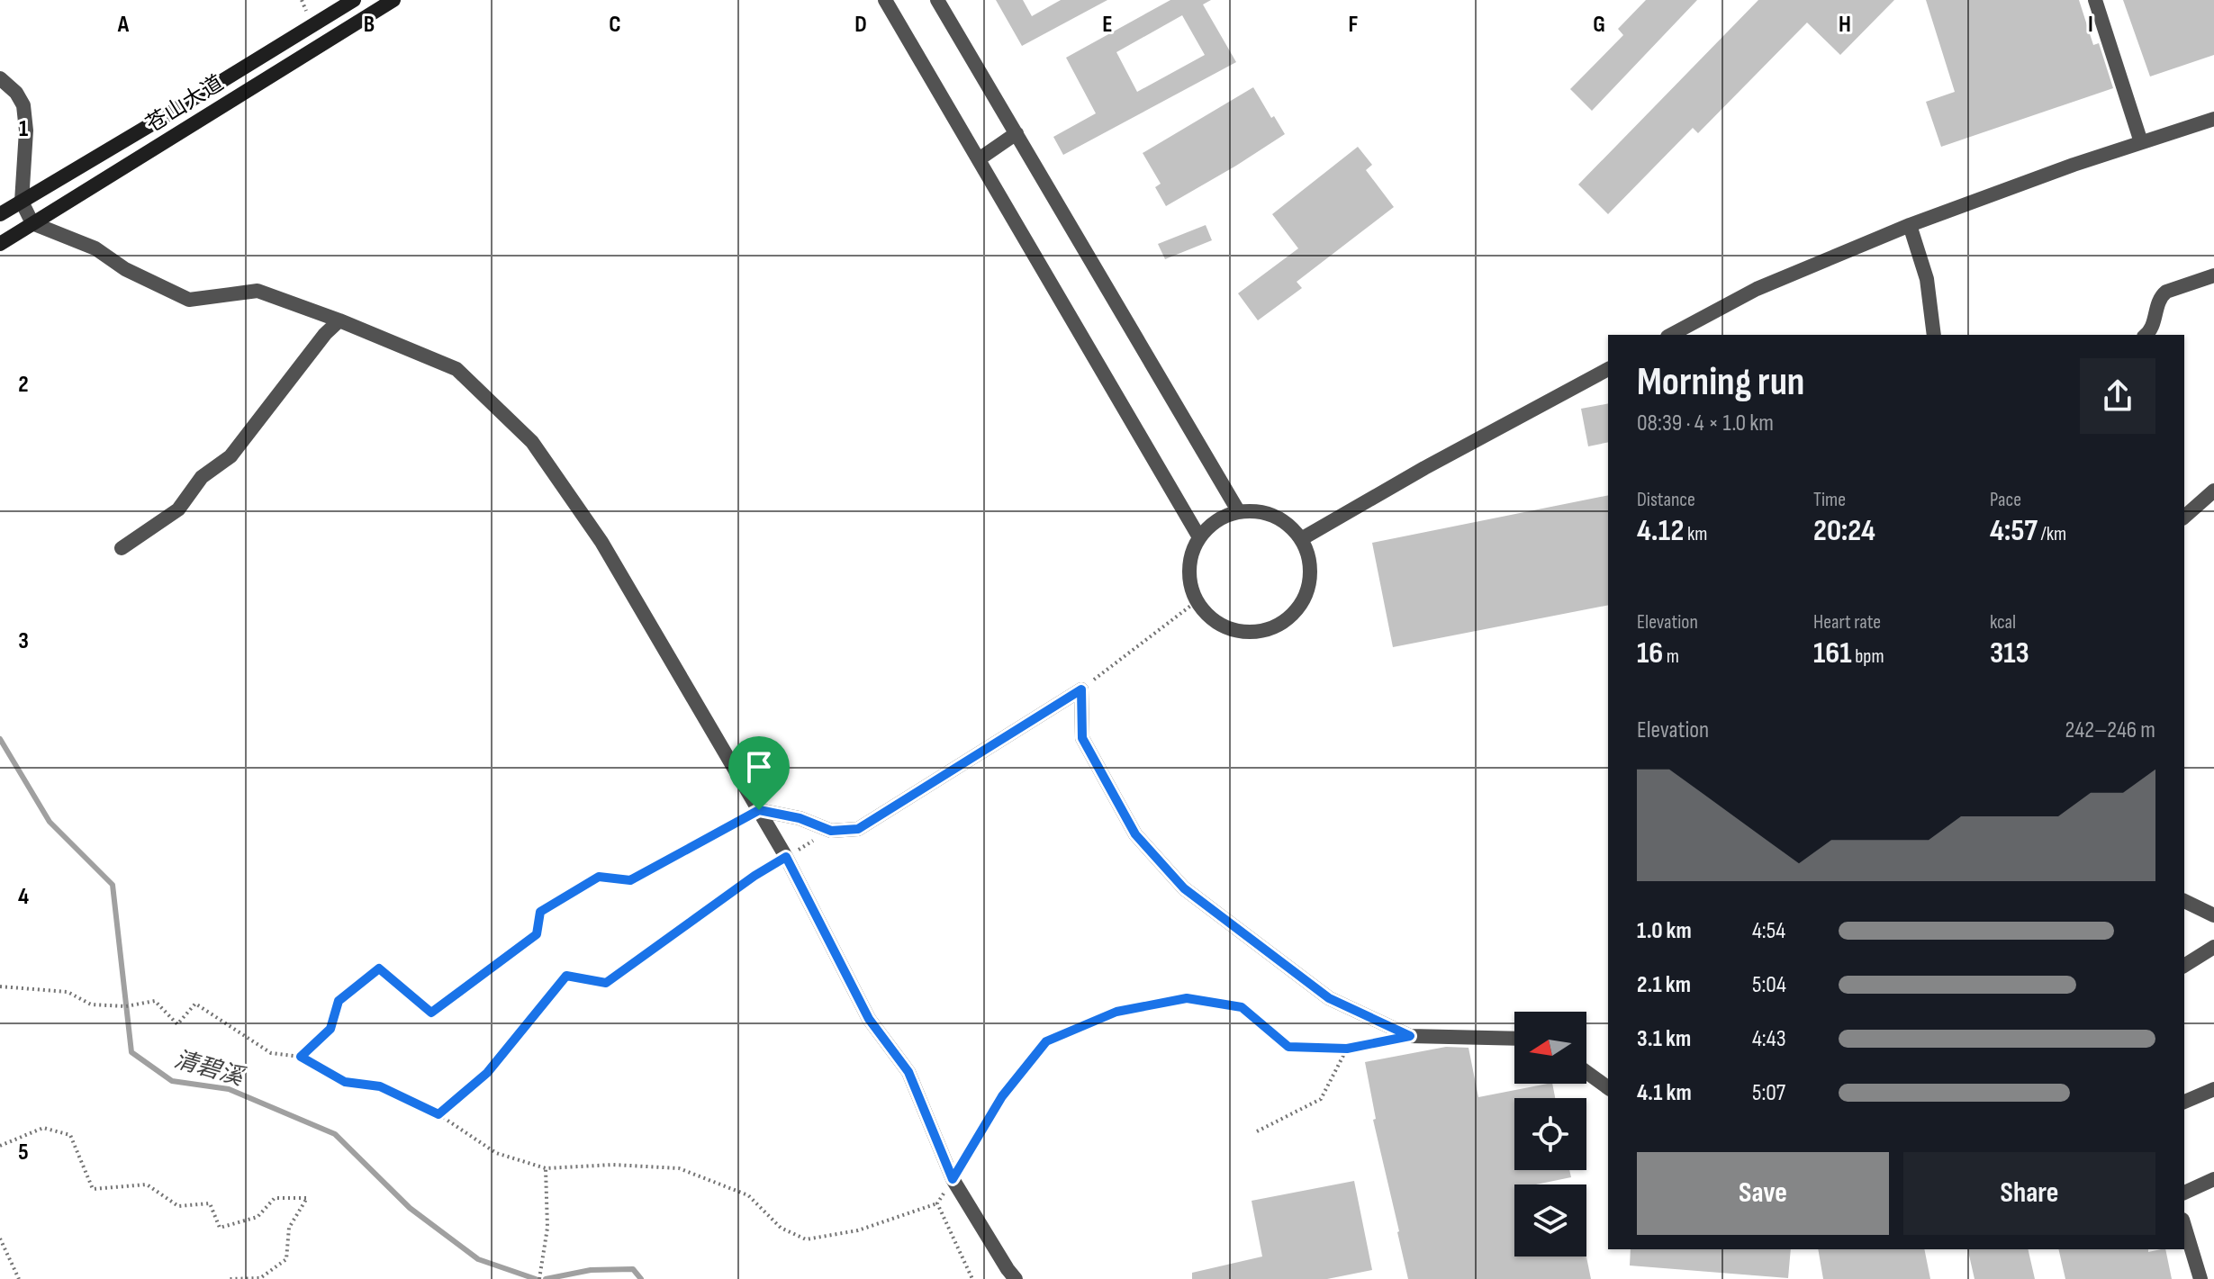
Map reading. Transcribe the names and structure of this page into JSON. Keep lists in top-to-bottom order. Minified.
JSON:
{"streets":{"main road":["苍山大道"]},"water":["清碧溪"],"north":"left","page":{"heading":["Morning run","08:39 · 4 × 1.0 km"],"stats":[["Distance","4.12 km"],["Time","20:24"],["Pace","4:57 /km"],["Elevation","16 m"],["Heart rate","161 bpm"],["kcal","313"]],"chart":["Elevation","242–246 m"],"list":[{"name":"1.0 km","note":"4:54"},{"name":"2.1 km","note":"5:04"},{"name":"3.1 km","note":"4:43"},{"name":"4.1 km","note":"5:07"}],"buttons":["Save","Share"]},"grid":{"columns":["A","B","C","D","E","F","G","H","I"],"rows":["1","2","3","4","5"]}}
